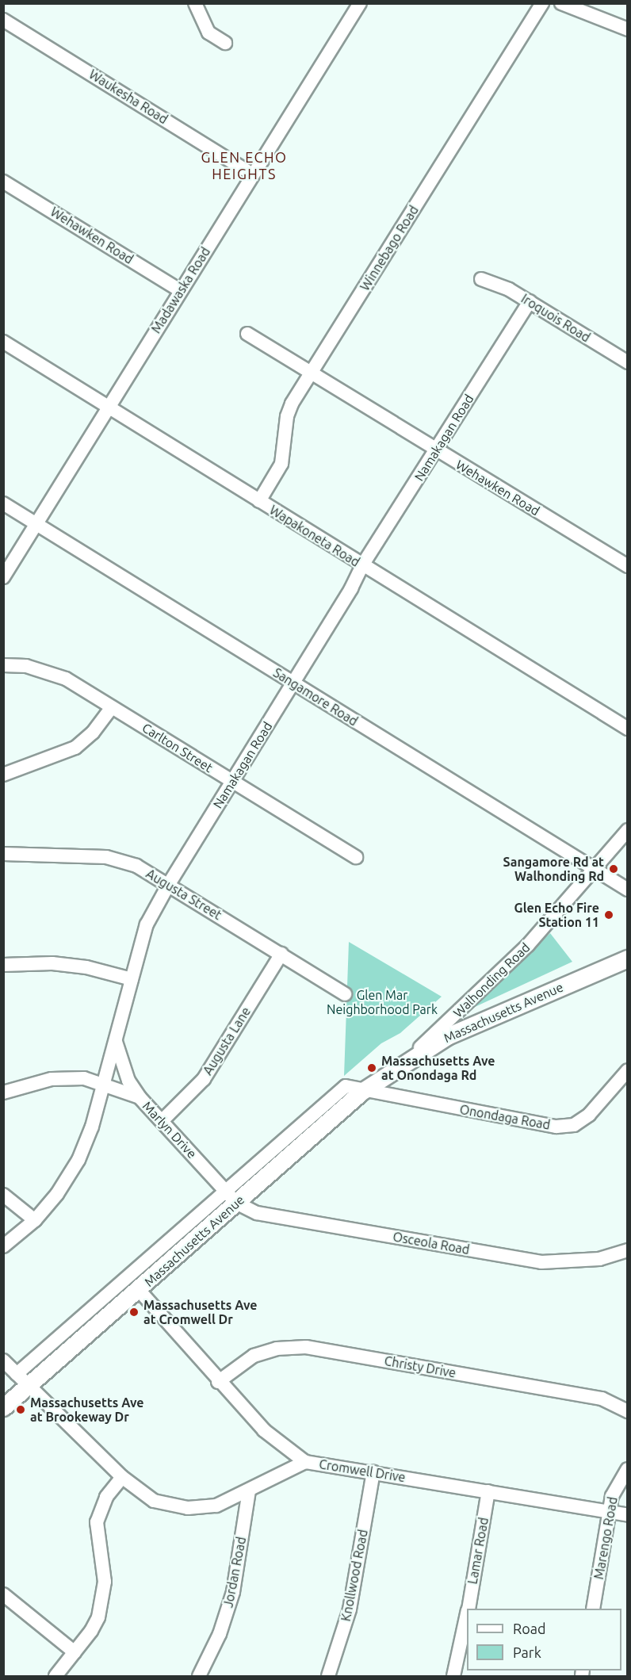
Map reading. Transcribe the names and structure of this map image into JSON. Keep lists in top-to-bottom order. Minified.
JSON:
{"streets":{"main road":["Massachusetts Avenue"],"street":["Waukesha Road","Wehawken Road","Winnebago Road","Madawaska Road","Iroquois Road","Namakagan Road","Wapakoneta Road","Sangamore Road","Carlton Street","Augusta Street","Walhonding Road","Augusta Lane","Onondaga Road","Marlyn Drive","Osceola Road","Christy Drive","Cromwell Drive","Marengo Road","Lamar Road","Jordan Road","Knollwood Road"]},"crossings":[["Waukesha Road","Madawaska Road"],["Wehawken Road","Winnebago Road"],["Wehawken Road","Madawaska Road"],["Wehawken Road","Namakagan Road"],["Winnebago Road","Wapakoneta Road"],["Madawaska Road","Wapakoneta Road"],["Madawaska Road","Sangamore Road"],["Iroquois Road","Namakagan Road"],["Namakagan Road","Wapakoneta Road"],["Namakagan Road","Sangamore Road"],["Namakagan Road","Carlton Street"],["Namakagan Road","Augusta Street"],["Namakagan Road","Marlyn Drive"],["Sangamore Road","Walhonding Road"],["Augusta Street","Augusta Lane"],["Walhonding Road","Massachusetts Avenue"],["Massachusetts Avenue","Onondaga Road"],["Massachusetts Avenue","Marlyn Drive"],["Massachusetts Avenue","Osceola Road"],["Massachusetts Avenue","Cromwell Drive"],["Augusta Lane","Marlyn Drive"],["Marlyn Drive","Osceola Road"],["Christy Drive","Cromwell Drive"],["Cromwell Drive","Marengo Road"],["Cromwell Drive","Lamar Road"],["Cromwell Drive","Knollwood Road"]],"districts":["GLEN ECHO HEIGHTS"],"parks":["Glen Mar Neighborhood Park"],"places":["Sangamore Rd at Walhonding Rd","Glen Echo Fire Station 11","Massachusetts Ave at Onondaga Rd","Massachusetts Ave at Cromwell Dr","Massachusetts Ave at Brookeway Dr"],"legend":["Road","Park"]}
